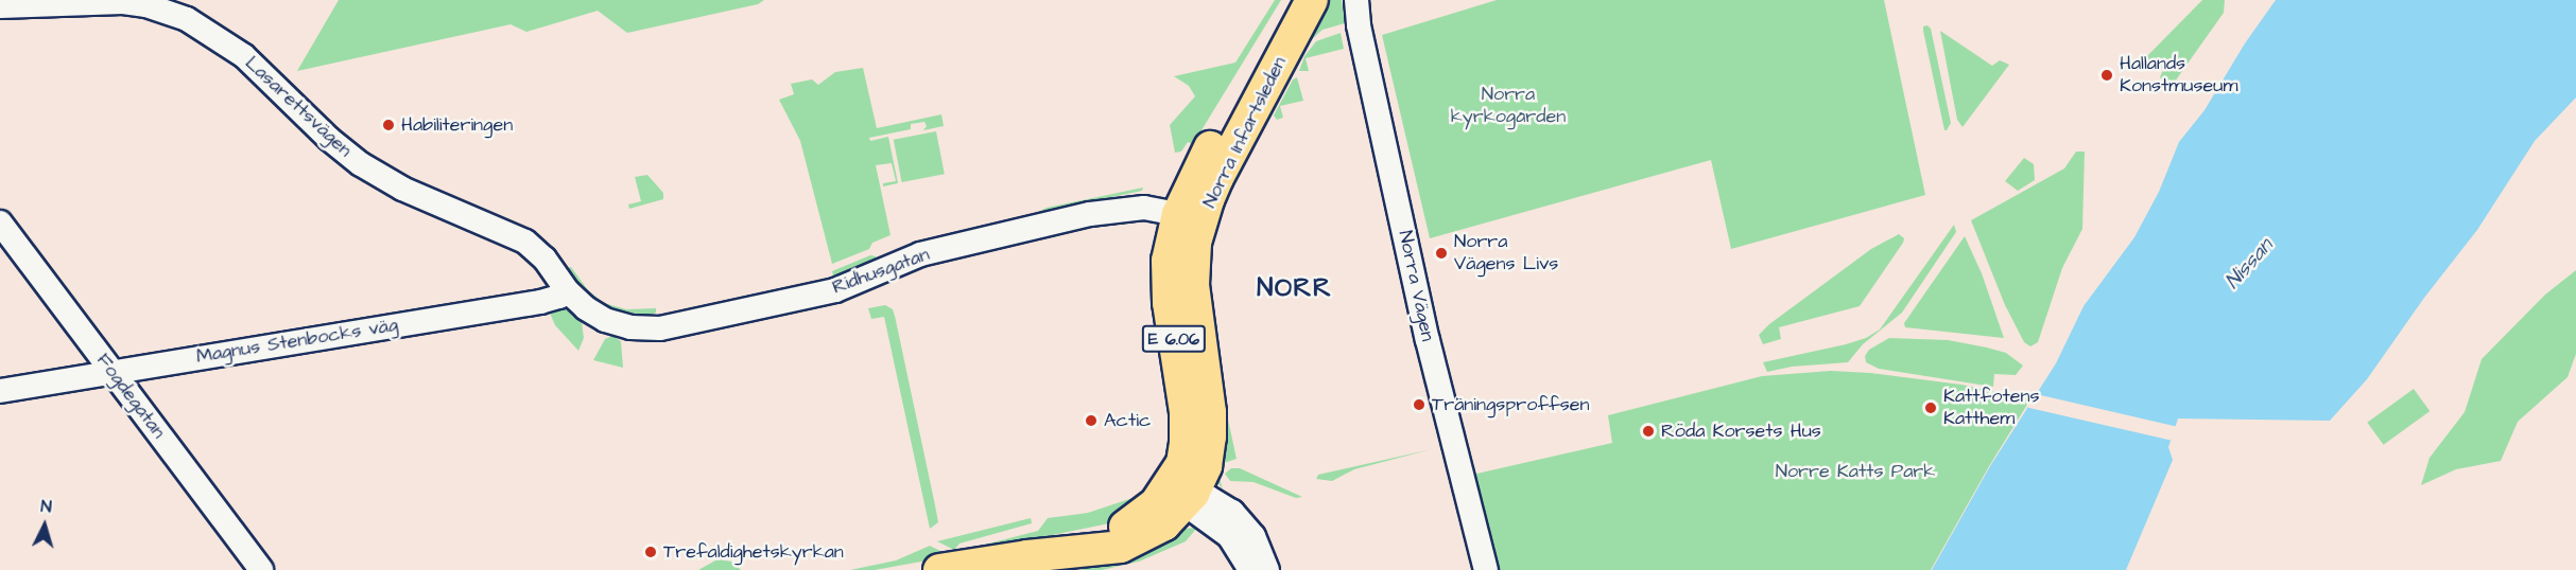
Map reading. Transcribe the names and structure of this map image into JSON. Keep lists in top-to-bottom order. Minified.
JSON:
{"streets":{"highway":["Norra Infartsleden","E 6.06"],"street":["Lasarettsvägen","Ridhusgatan","Norra Vägen","Magnus Stenbocks väg","Fogdegatan"]},"crossings":[["Lasarettsvägen","Ridhusgatan"],["Lasarettsvägen","Magnus Stenbocks väg"],["Norra Infartsleden","Ridhusgatan"],["Norra Infartsleden","E 6.06"],["Ridhusgatan","Magnus Stenbocks väg"],["Magnus Stenbocks väg","Fogdegatan"]],"districts":["NORR"],"water":["Nissan"],"parks":["Norra kyrkogården","Norre Katts Park"],"places":["Hallands Konstmuseum","Habiliteringen","Norra Vägens Livs","Träningsproffsen","Kattfotens Katthem","Actic","Röda Korsets Hus","Trefaldighetskyrkan"],"north":"top"}
